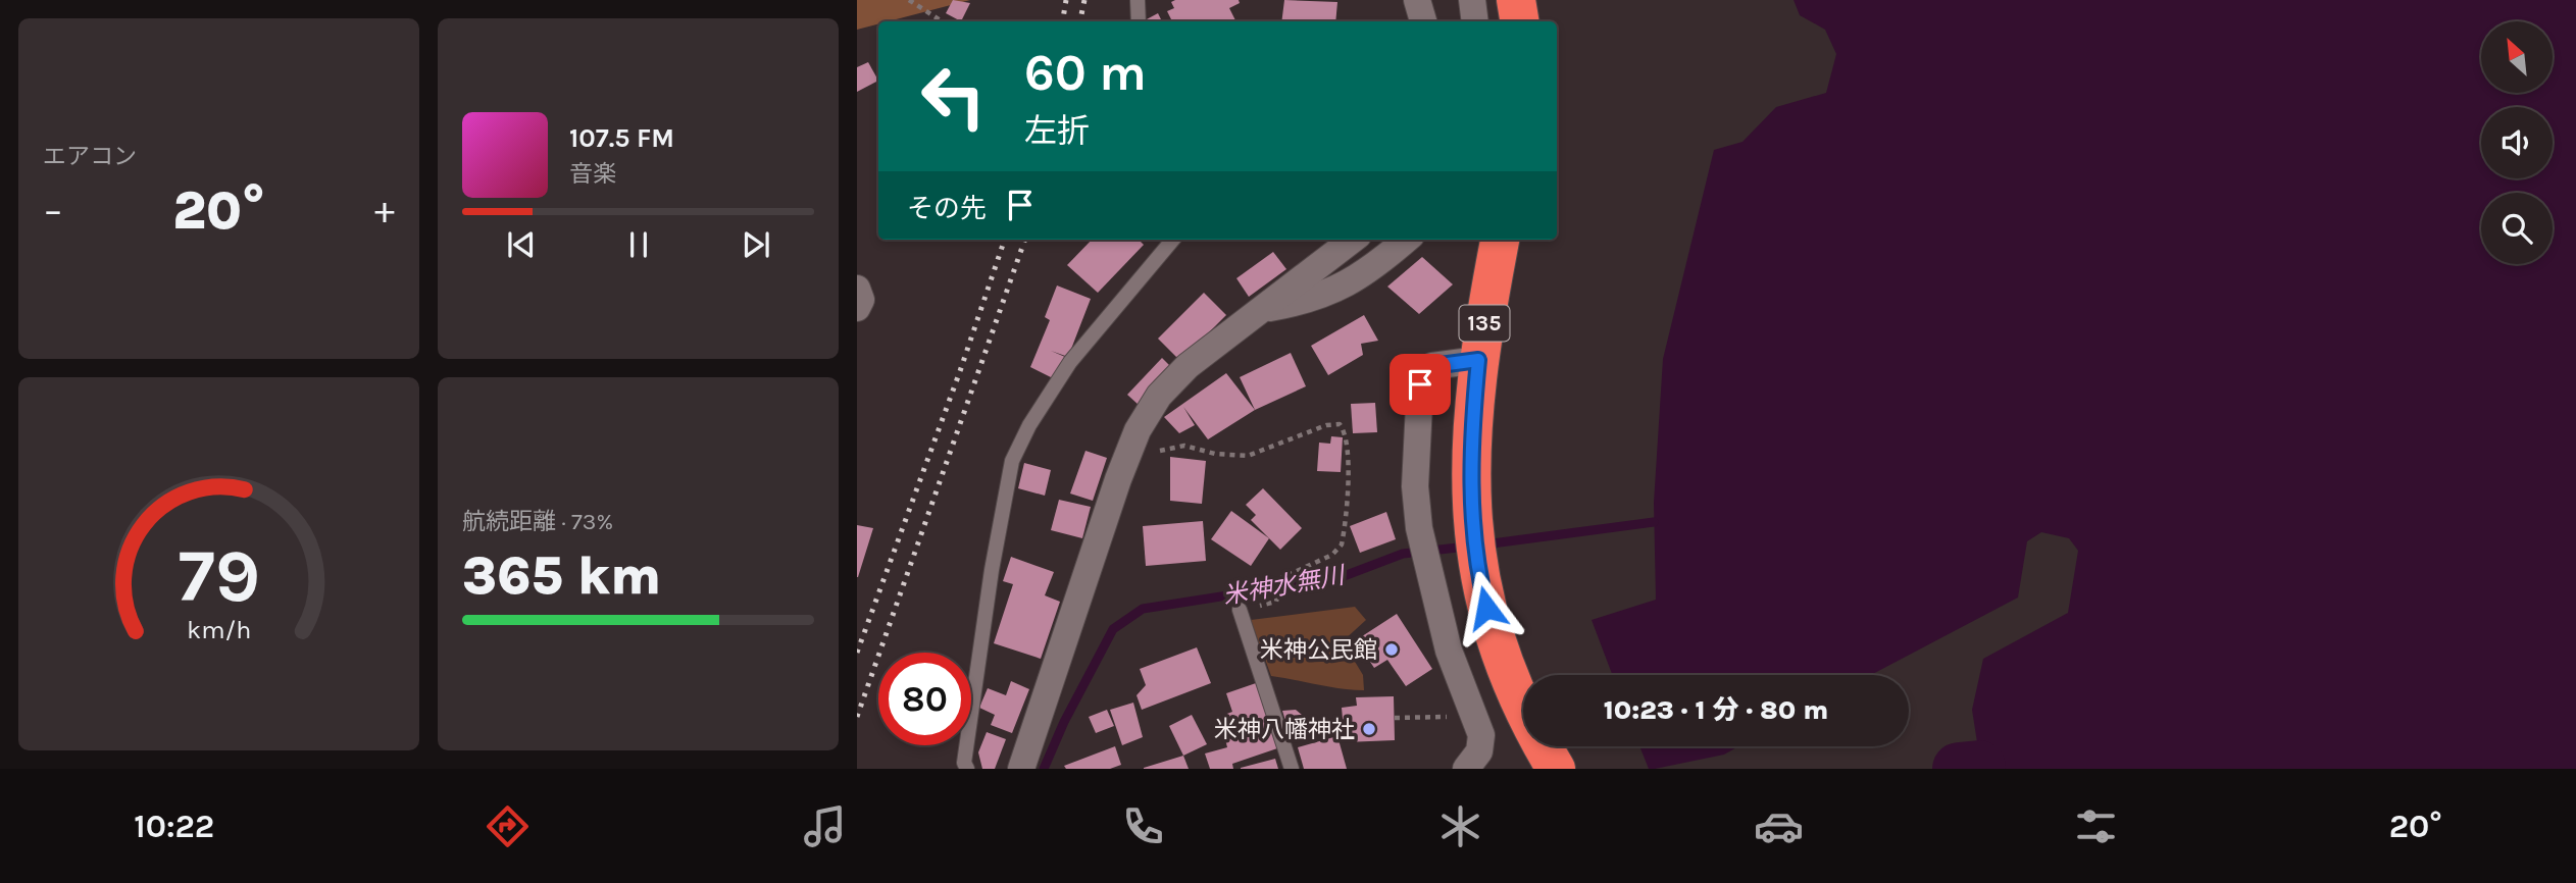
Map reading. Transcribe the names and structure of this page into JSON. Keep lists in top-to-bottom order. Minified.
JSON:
{"streets":{"highway":["135"]},"water":["米神水無川"],"places":["米神公民館","米神八幡神社"],"north":"top left","page":{"tile":["エアコン",["航続距離 · 73%","365 km"]],"turn":["60 m","左折"],"song":["107.5 FM","音楽"],"then":"その先","heat":["−","20°","+"],"limit":"80","trip":"10:23 · 1 分 · 80 m","tabs":["10:22","20°"],"gauge":["79","km/h"]}}
